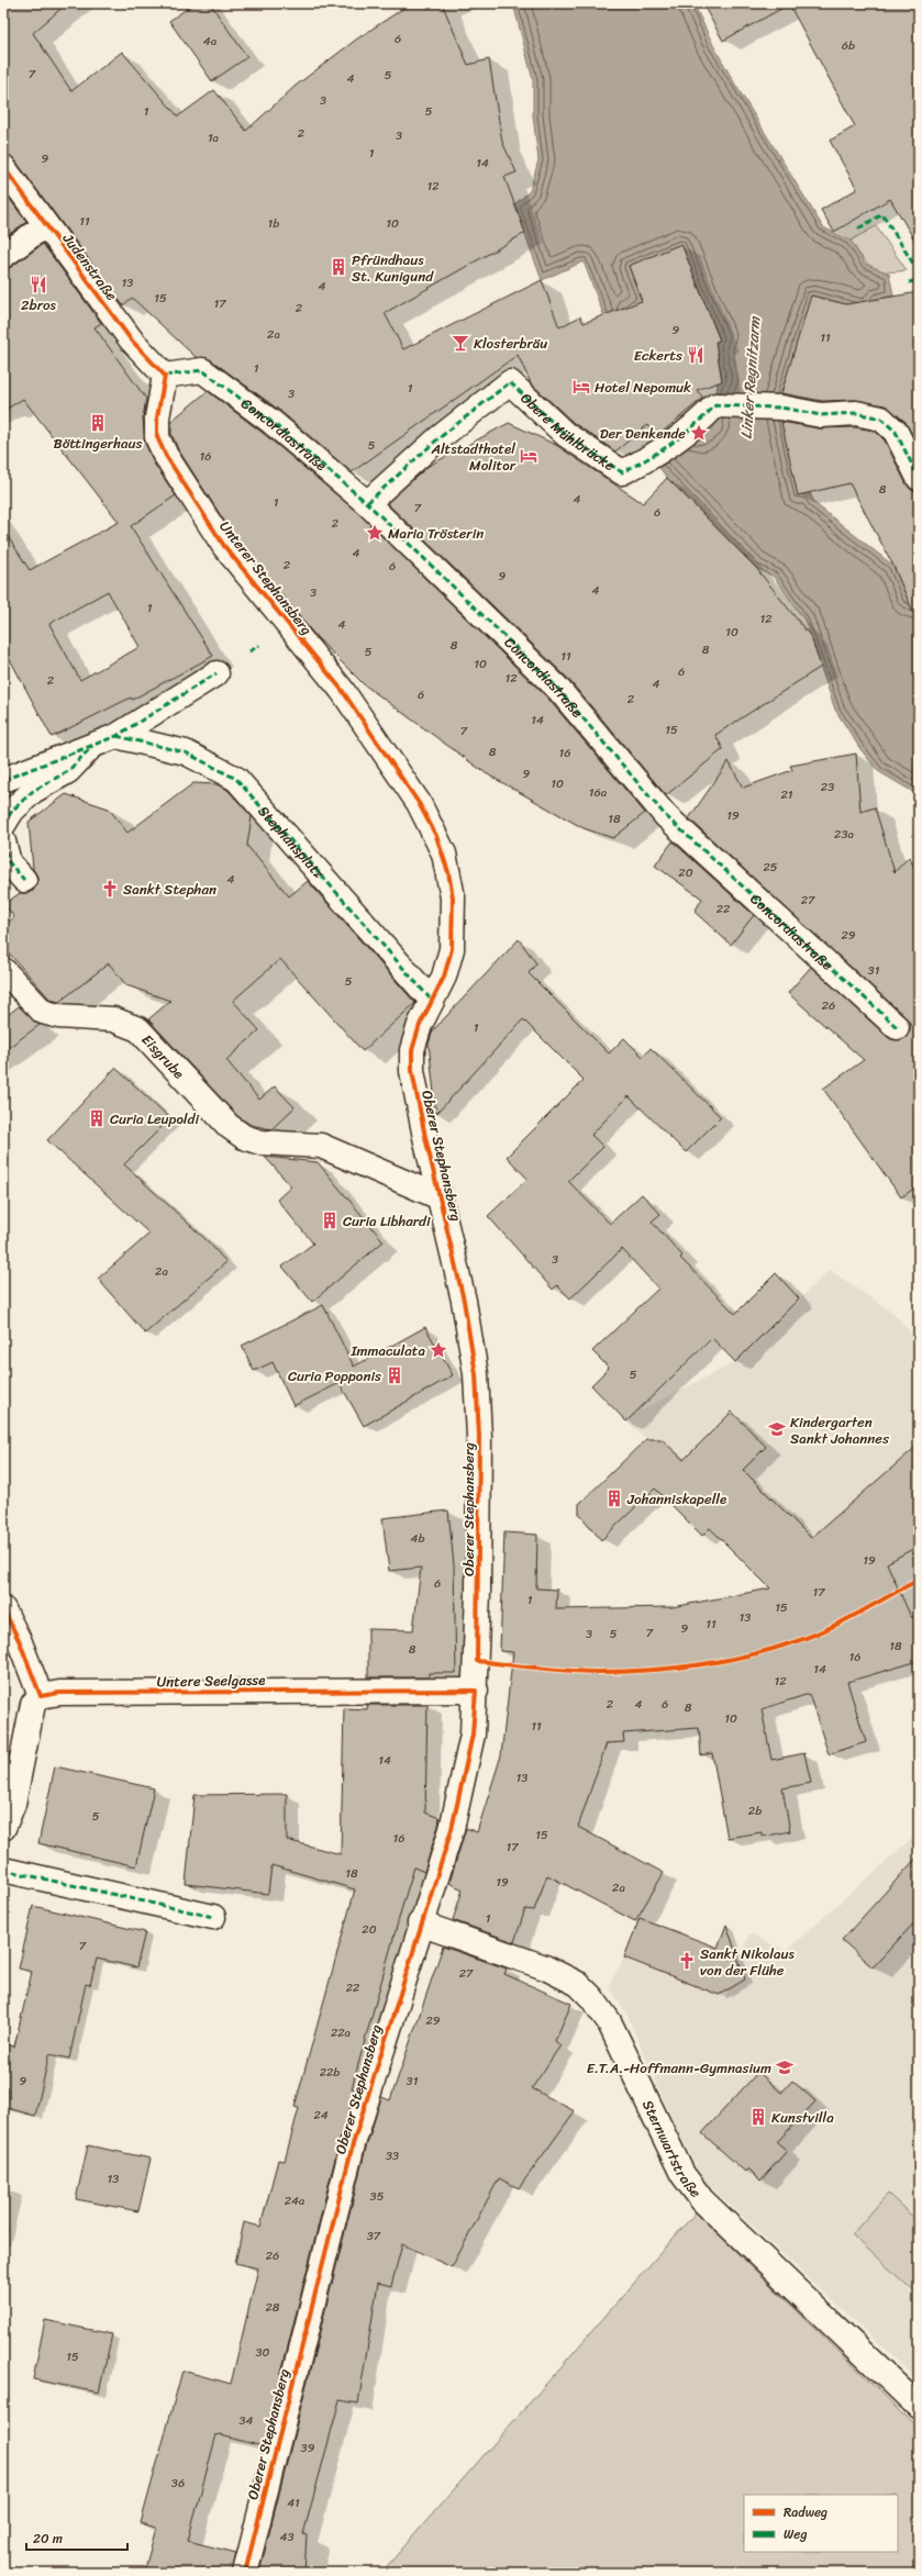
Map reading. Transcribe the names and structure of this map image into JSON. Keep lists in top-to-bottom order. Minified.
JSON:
{"streets":{"street":["Judenstraße","Obere Mühlbrücke","Concordiastraße","Unterer Stephansberg","Stephansplatz","Eisgrube","Oberer Stephansberg","Untere Seelgasse","Sternwartstraße"]},"crossings":[["Judenstraße","Concordiastraße"],["Judenstraße","Unterer Stephansberg"],["Obere Mühlbrücke","Concordiastraße"],["Concordiastraße","Unterer Stephansberg"],["Unterer Stephansberg","Oberer Stephansberg"],["Stephansplatz","Oberer Stephansberg"],["Eisgrube","Oberer Stephansberg"],["Oberer Stephansberg","Untere Seelgasse"],["Oberer Stephansberg","Sternwartstraße"]],"water":["Linker Regnitzarm"],"places":{"building":["Pfründhaus St. Kunigund","Böttingerhaus","Curia Leupoldi","Curia Libhardi","Curia Popponis","Johanniskapelle","Kunstvilla"],"restaurant":["2bros","Eckerts"],"bar":["Klosterbräu"],"hotel":["Hotel Nepomuk","Altstadthotel Molitor"],"place":["Der Denkende","Maria Trösterin","Immaculata"],"church":["Sankt Stephan","Sankt Nikolaus von der Flühe"],"school or university":["Kindergarten Sankt Johannes","E.T.A.-Hoffmann-Gymnasium"]},"house_numbers":["6","4a","6b","7","5","4","3","1","5","2","3","1a","1","9","14","12","11","1b","10","13","4","15","17","2","9","2a","11","1","1","3","5","16","8","4","1","7","6","2","4","2","6","9","4","3","1","12","4","10","8","8","5","11","10","6","12","2","4","6","2","14","15","7","8","16","9","10","23","16a","21","19","18","23a","25","20","4","27","22","29","31","5","26","1","3","2a","5","4b","19","6","17","1","15","13","11","9","7","3","5","18","8","16","14","12","2","4","6","8","10","11","14","13","2b","5","15","16","17","18","19","2a","1","20","7","27","22","29","22a","22b","9","31","24","33","13","35","24a","37","26","28","30","15","34","39","36","41","43"],"legend":["Radweg","Weg"],"scale_bar":"20 m"}
